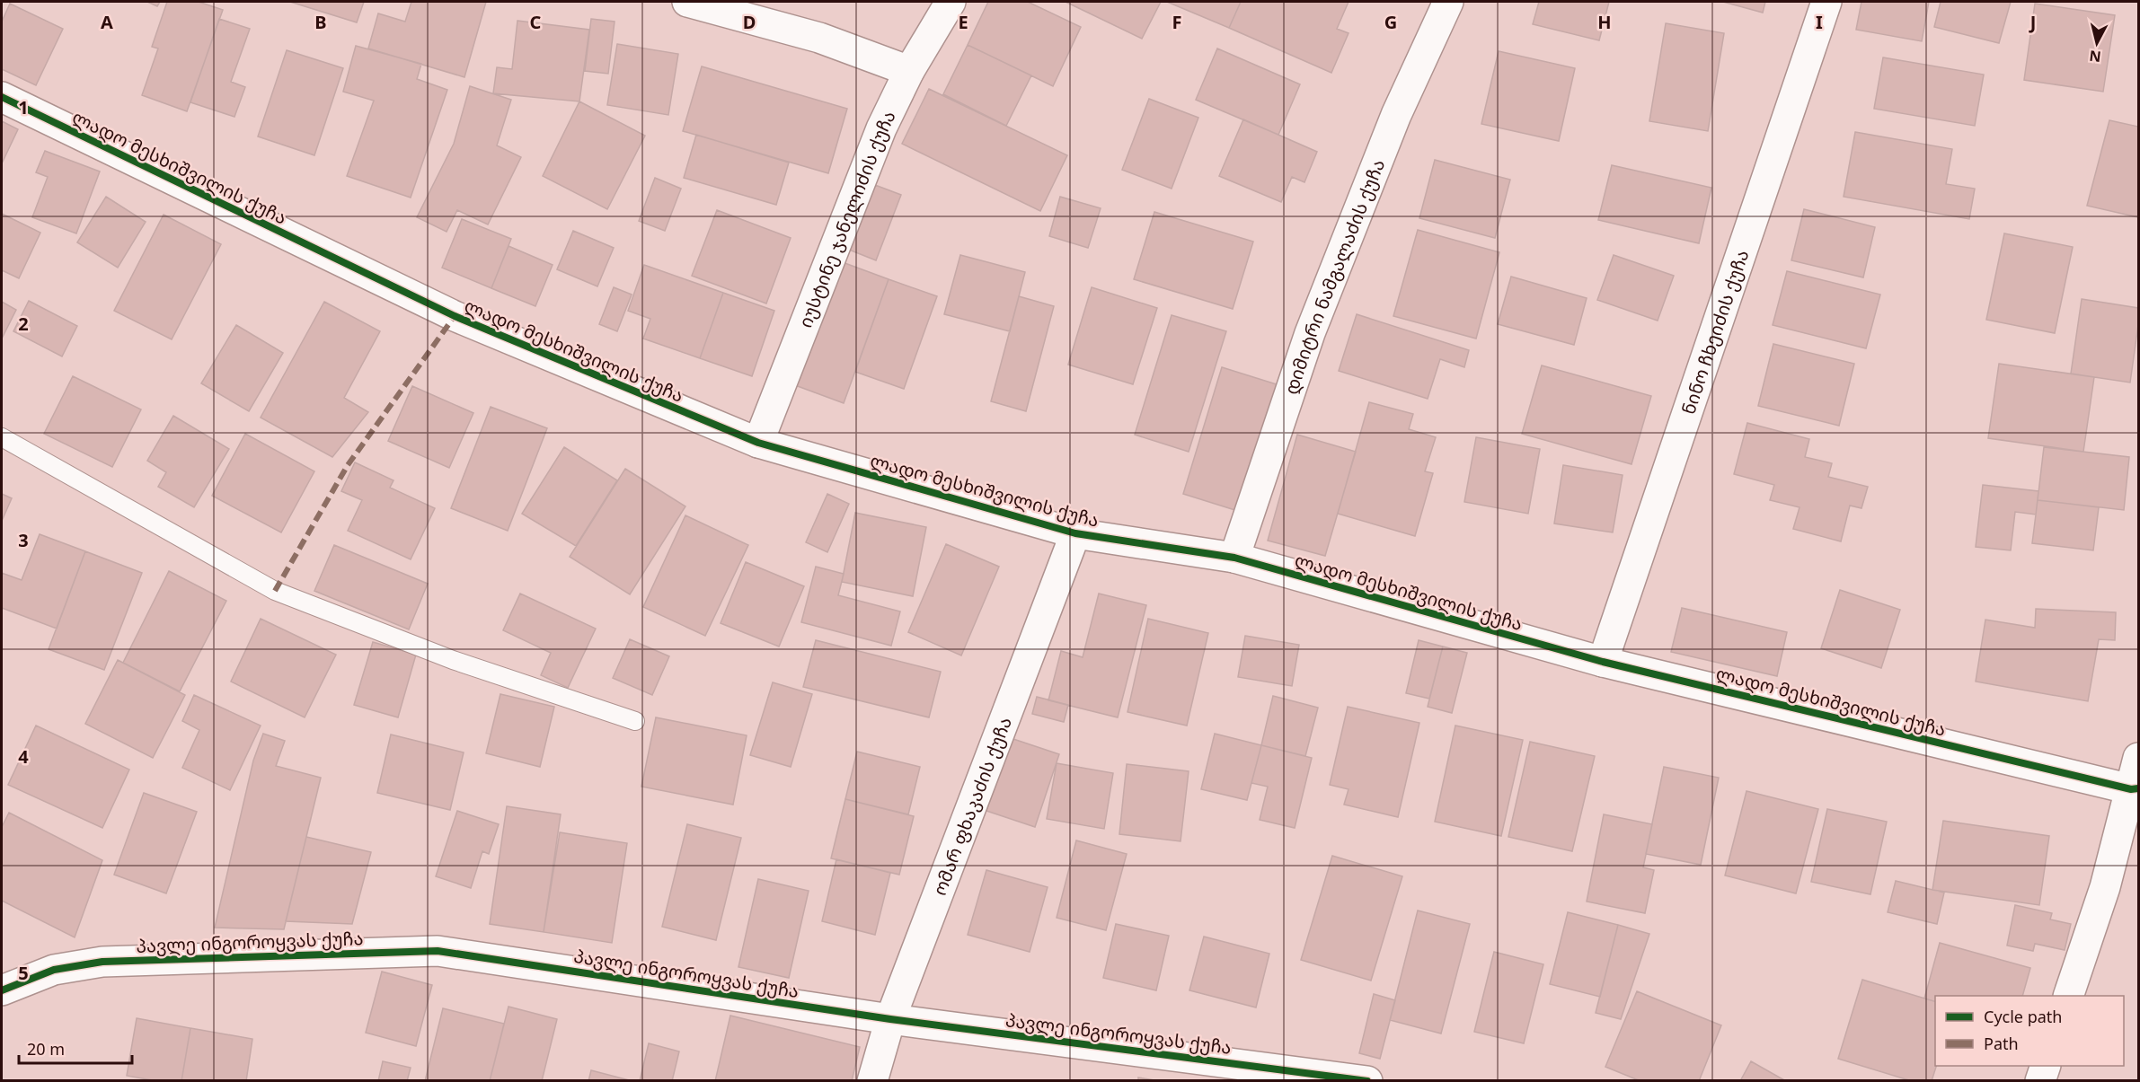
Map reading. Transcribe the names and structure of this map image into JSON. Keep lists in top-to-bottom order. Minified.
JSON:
{"streets":{"street":["ლადო მესხიშვილის ქუჩა","იუსტინე ჯანელიძის ქუჩა","დიმიტრი ნამგალაძის ქუჩა","ნინო ჩხეიძის ქუჩა","ომარ ფხაკაძის ქუჩა","პავლე ინგოროყვას ქუჩა"]},"crossings":[["ლადო მესხიშვილის ქუჩა","იუსტინე ჯანელიძის ქუჩა"],["ლადო მესხიშვილის ქუჩა","დიმიტრი ნამგალაძის ქუჩა"],["ლადო მესხიშვილის ქუჩა","ნინო ჩხეიძის ქუჩა"],["ლადო მესხიშვილის ქუჩა","ომარ ფხაკაძის ქუჩა"],["ომარ ფხაკაძის ქუჩა","პავლე ინგოროყვას ქუჩა"]],"legend":["Cycle path","Path"],"scale_bar":"20 m","north":"bottom","grid":{"columns":["A","B","C","D","E","F","G","H","I","J"],"rows":["1","2","3","4","5"]}}
